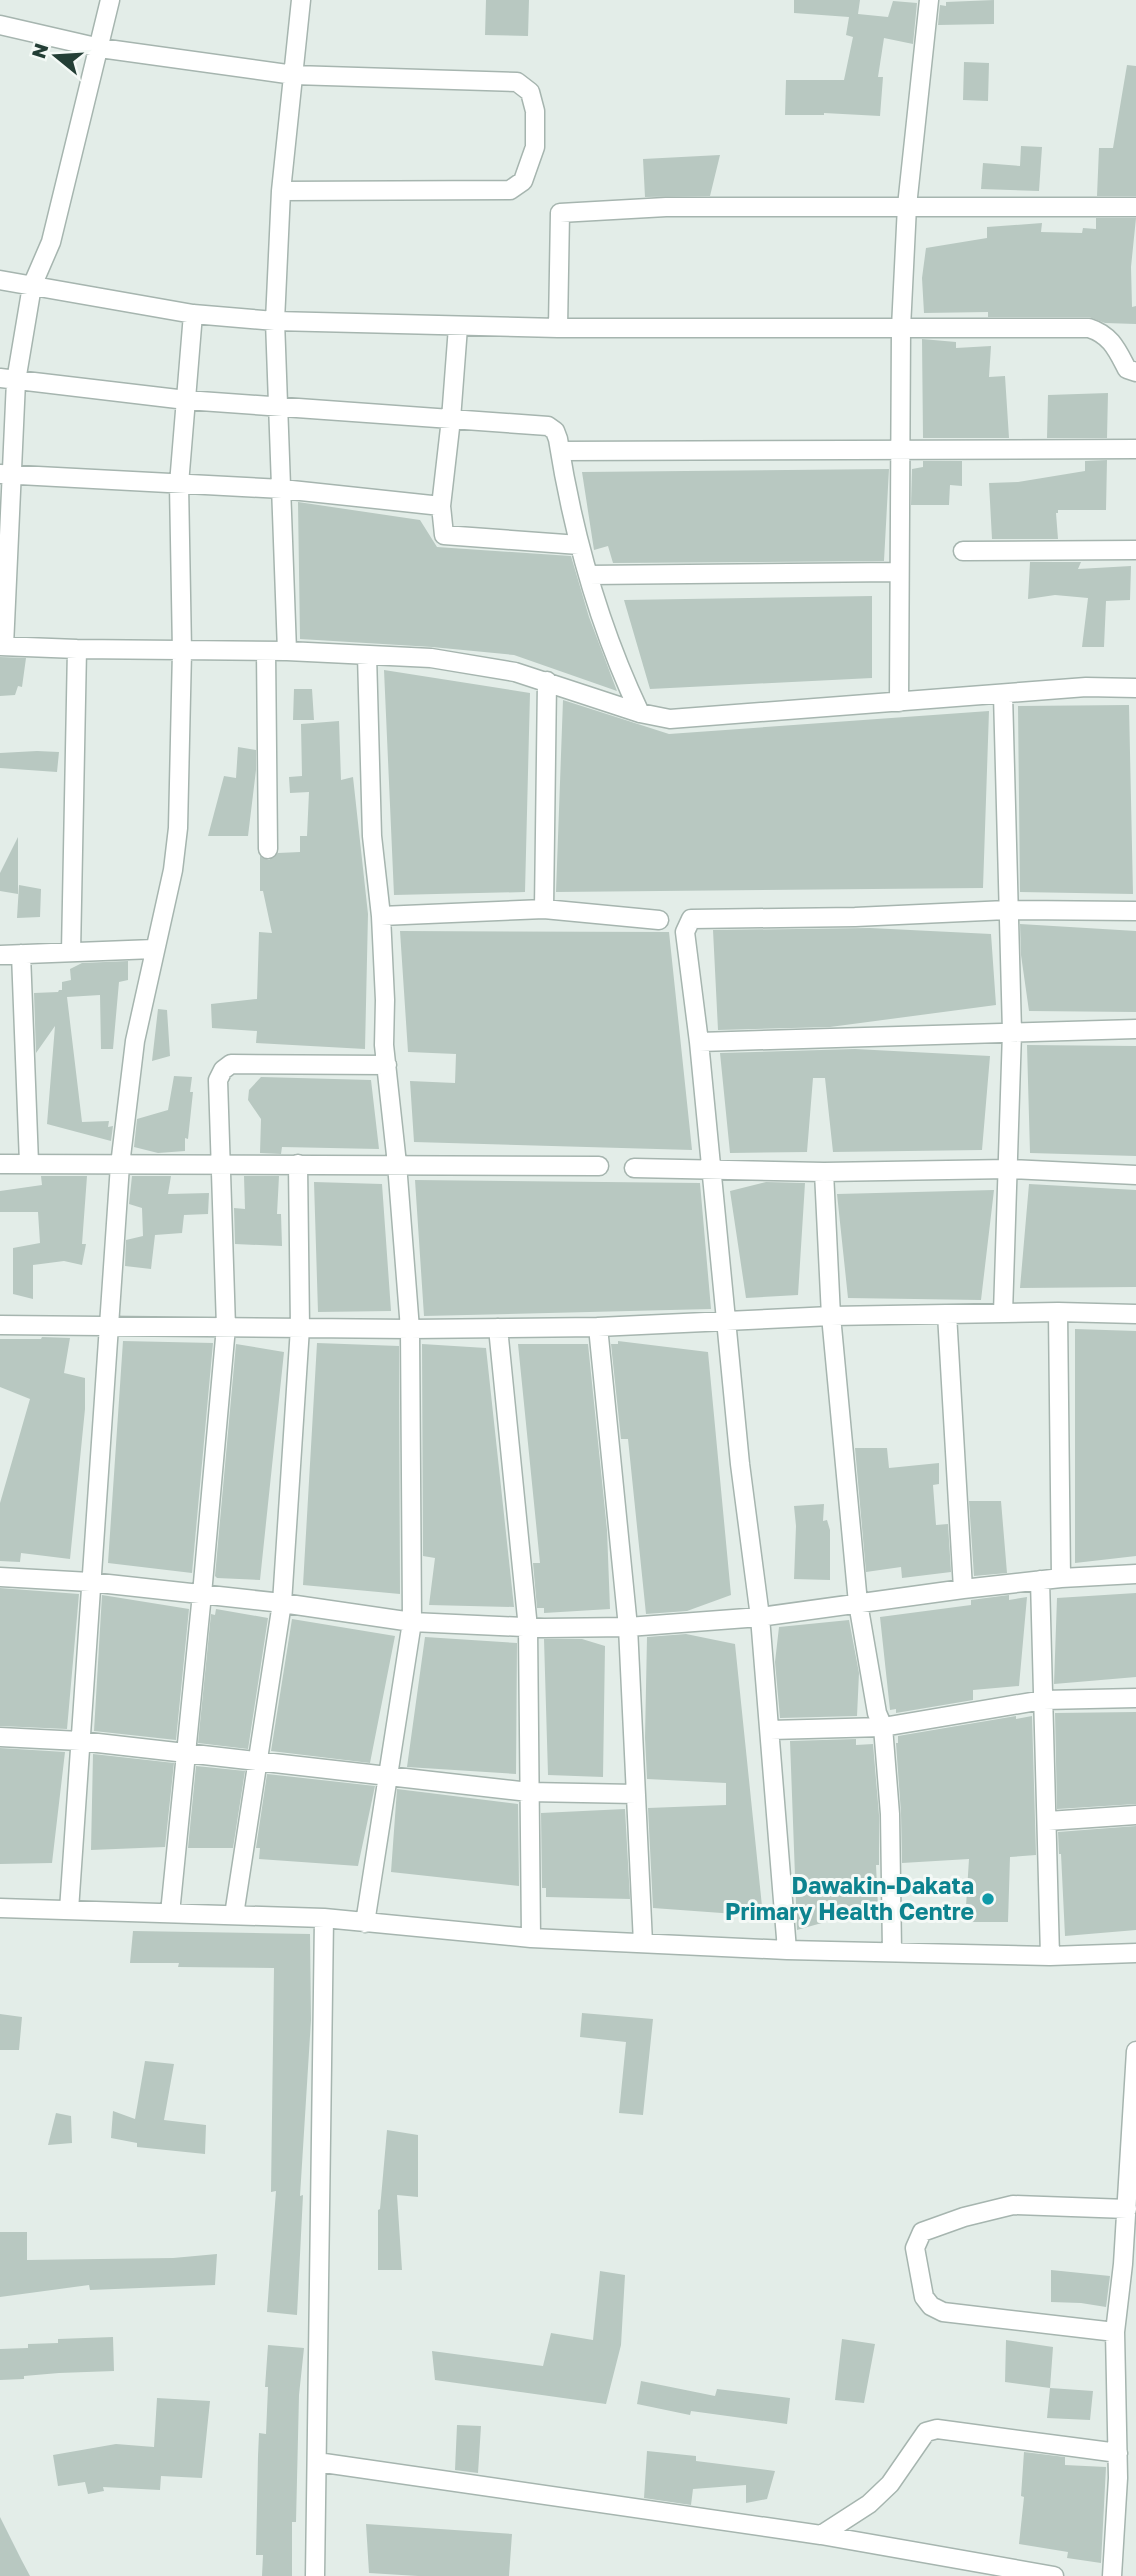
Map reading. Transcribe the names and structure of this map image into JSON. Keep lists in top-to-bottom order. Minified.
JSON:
{"places":["Dawakin-Dakata Primary Health Centre"],"north":"left"}
